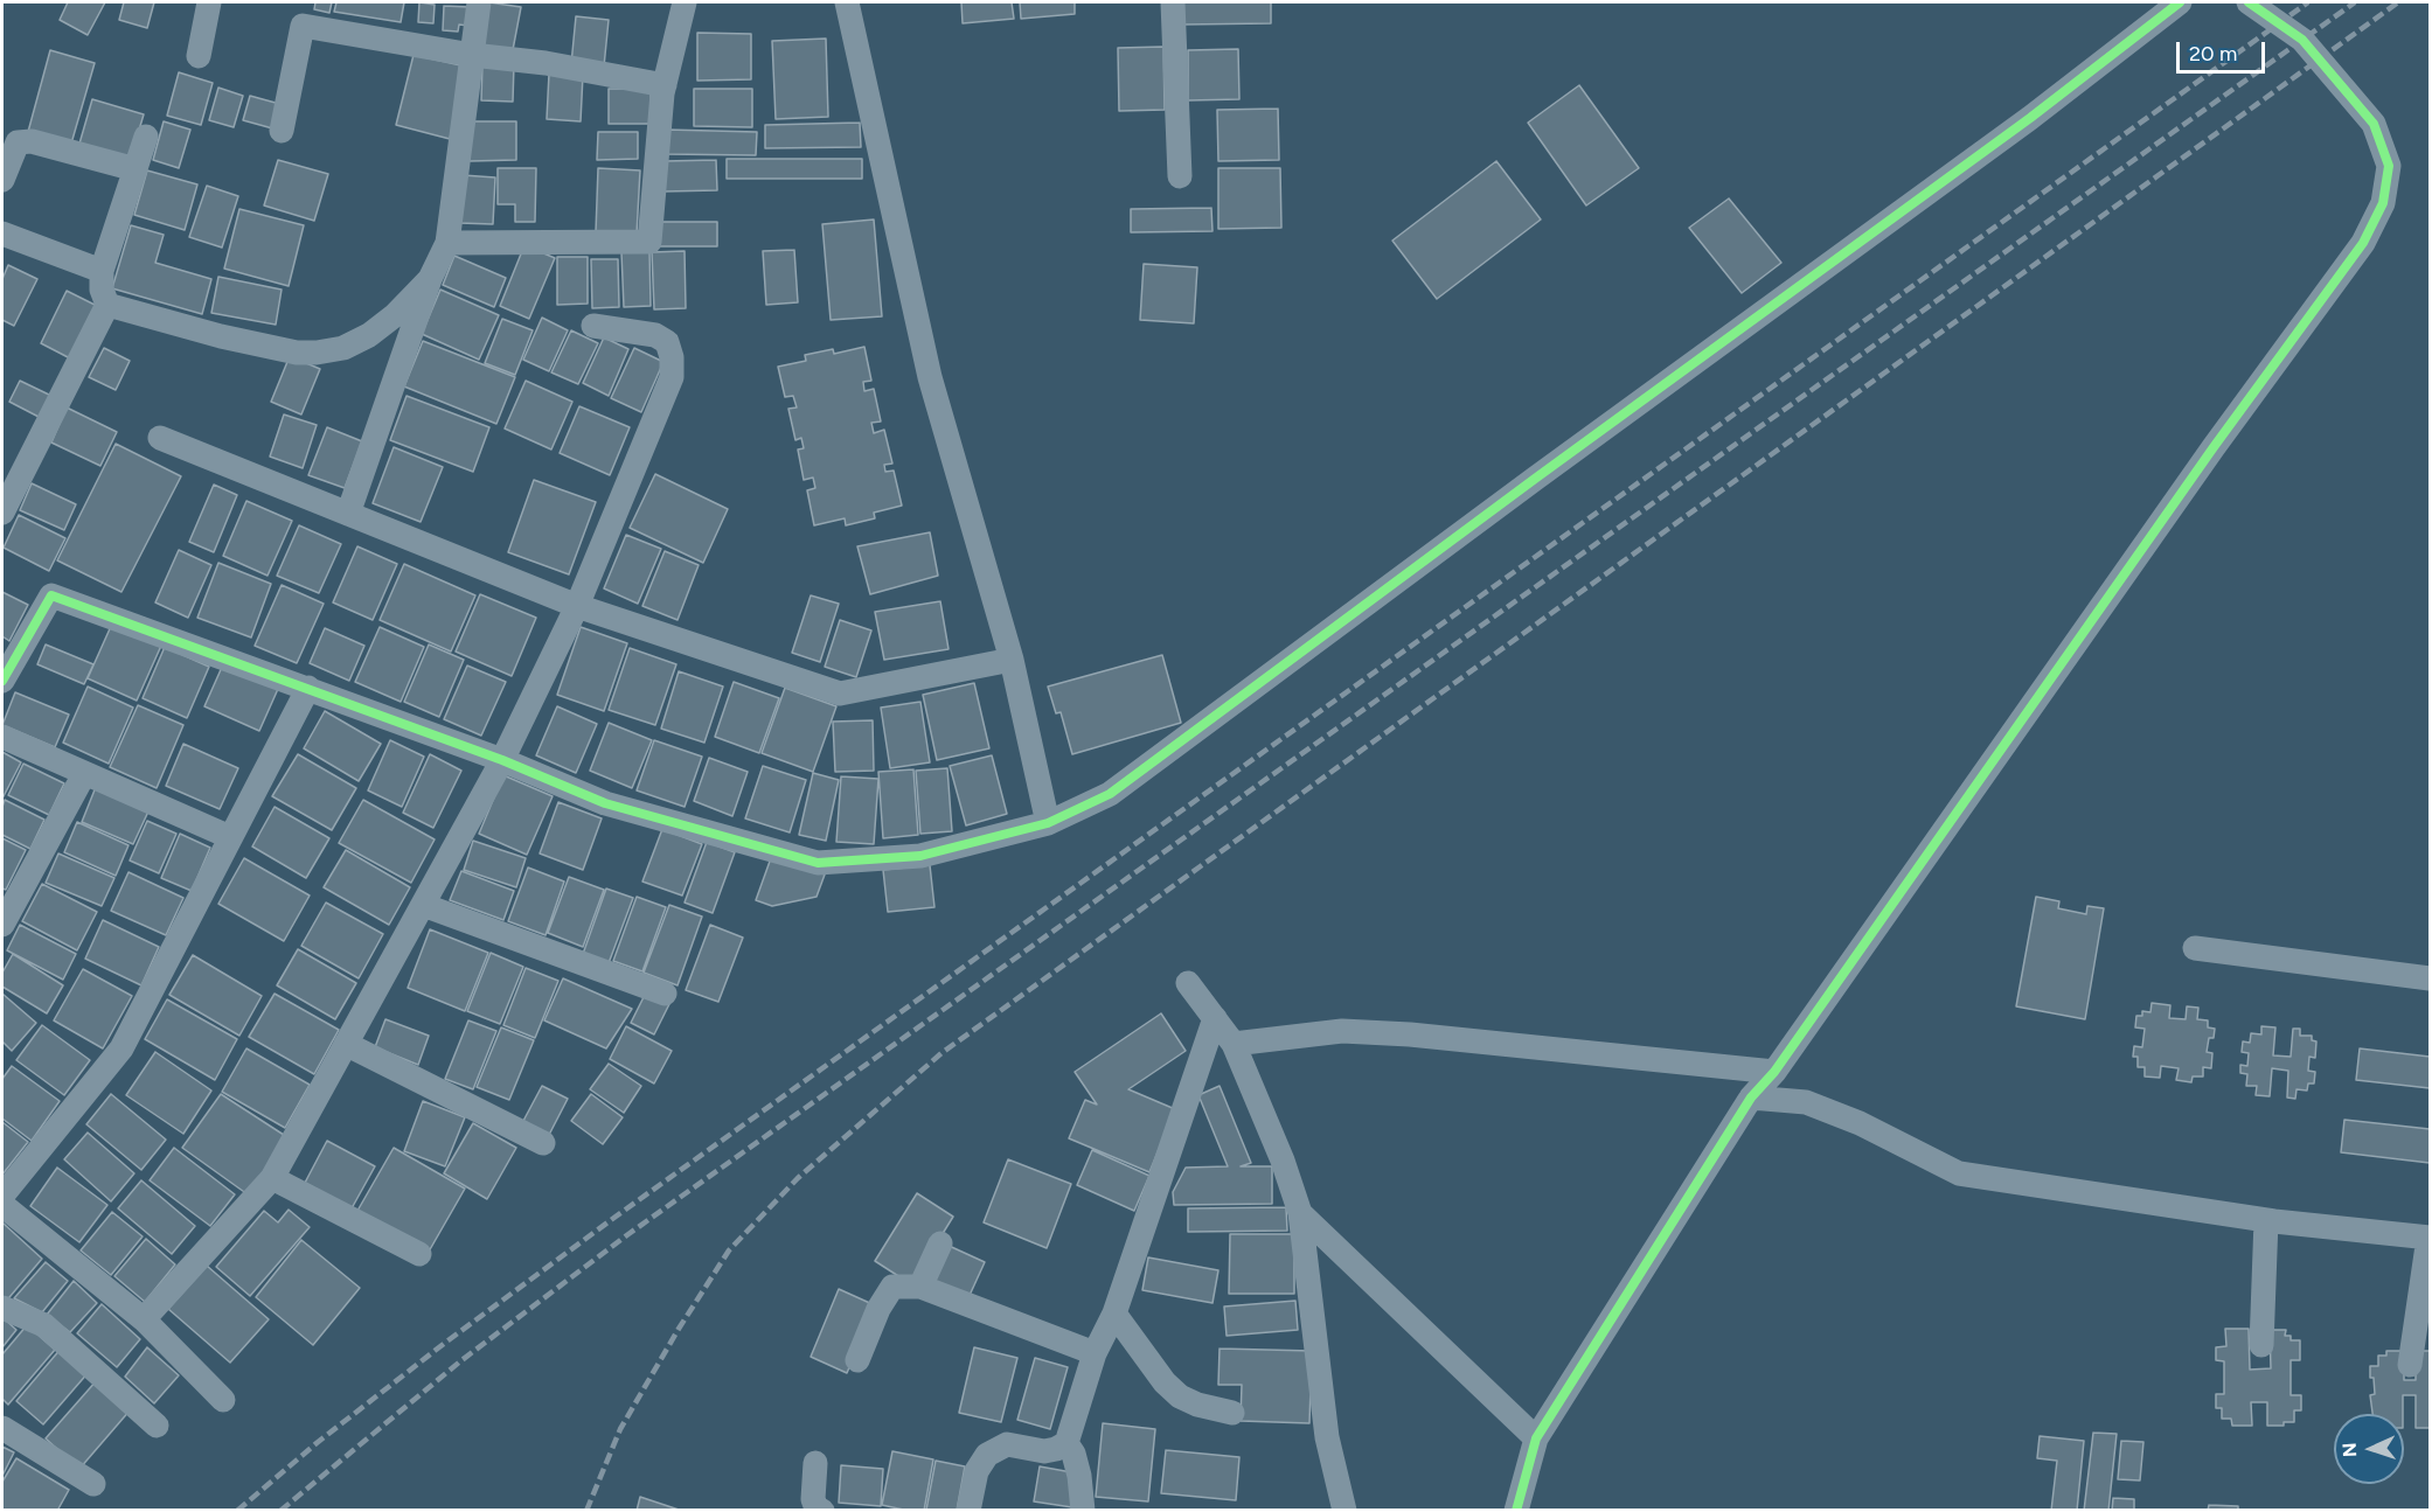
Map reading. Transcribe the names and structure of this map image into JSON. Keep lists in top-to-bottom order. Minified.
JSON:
{"scale_bar":"20 m","north":"left"}
